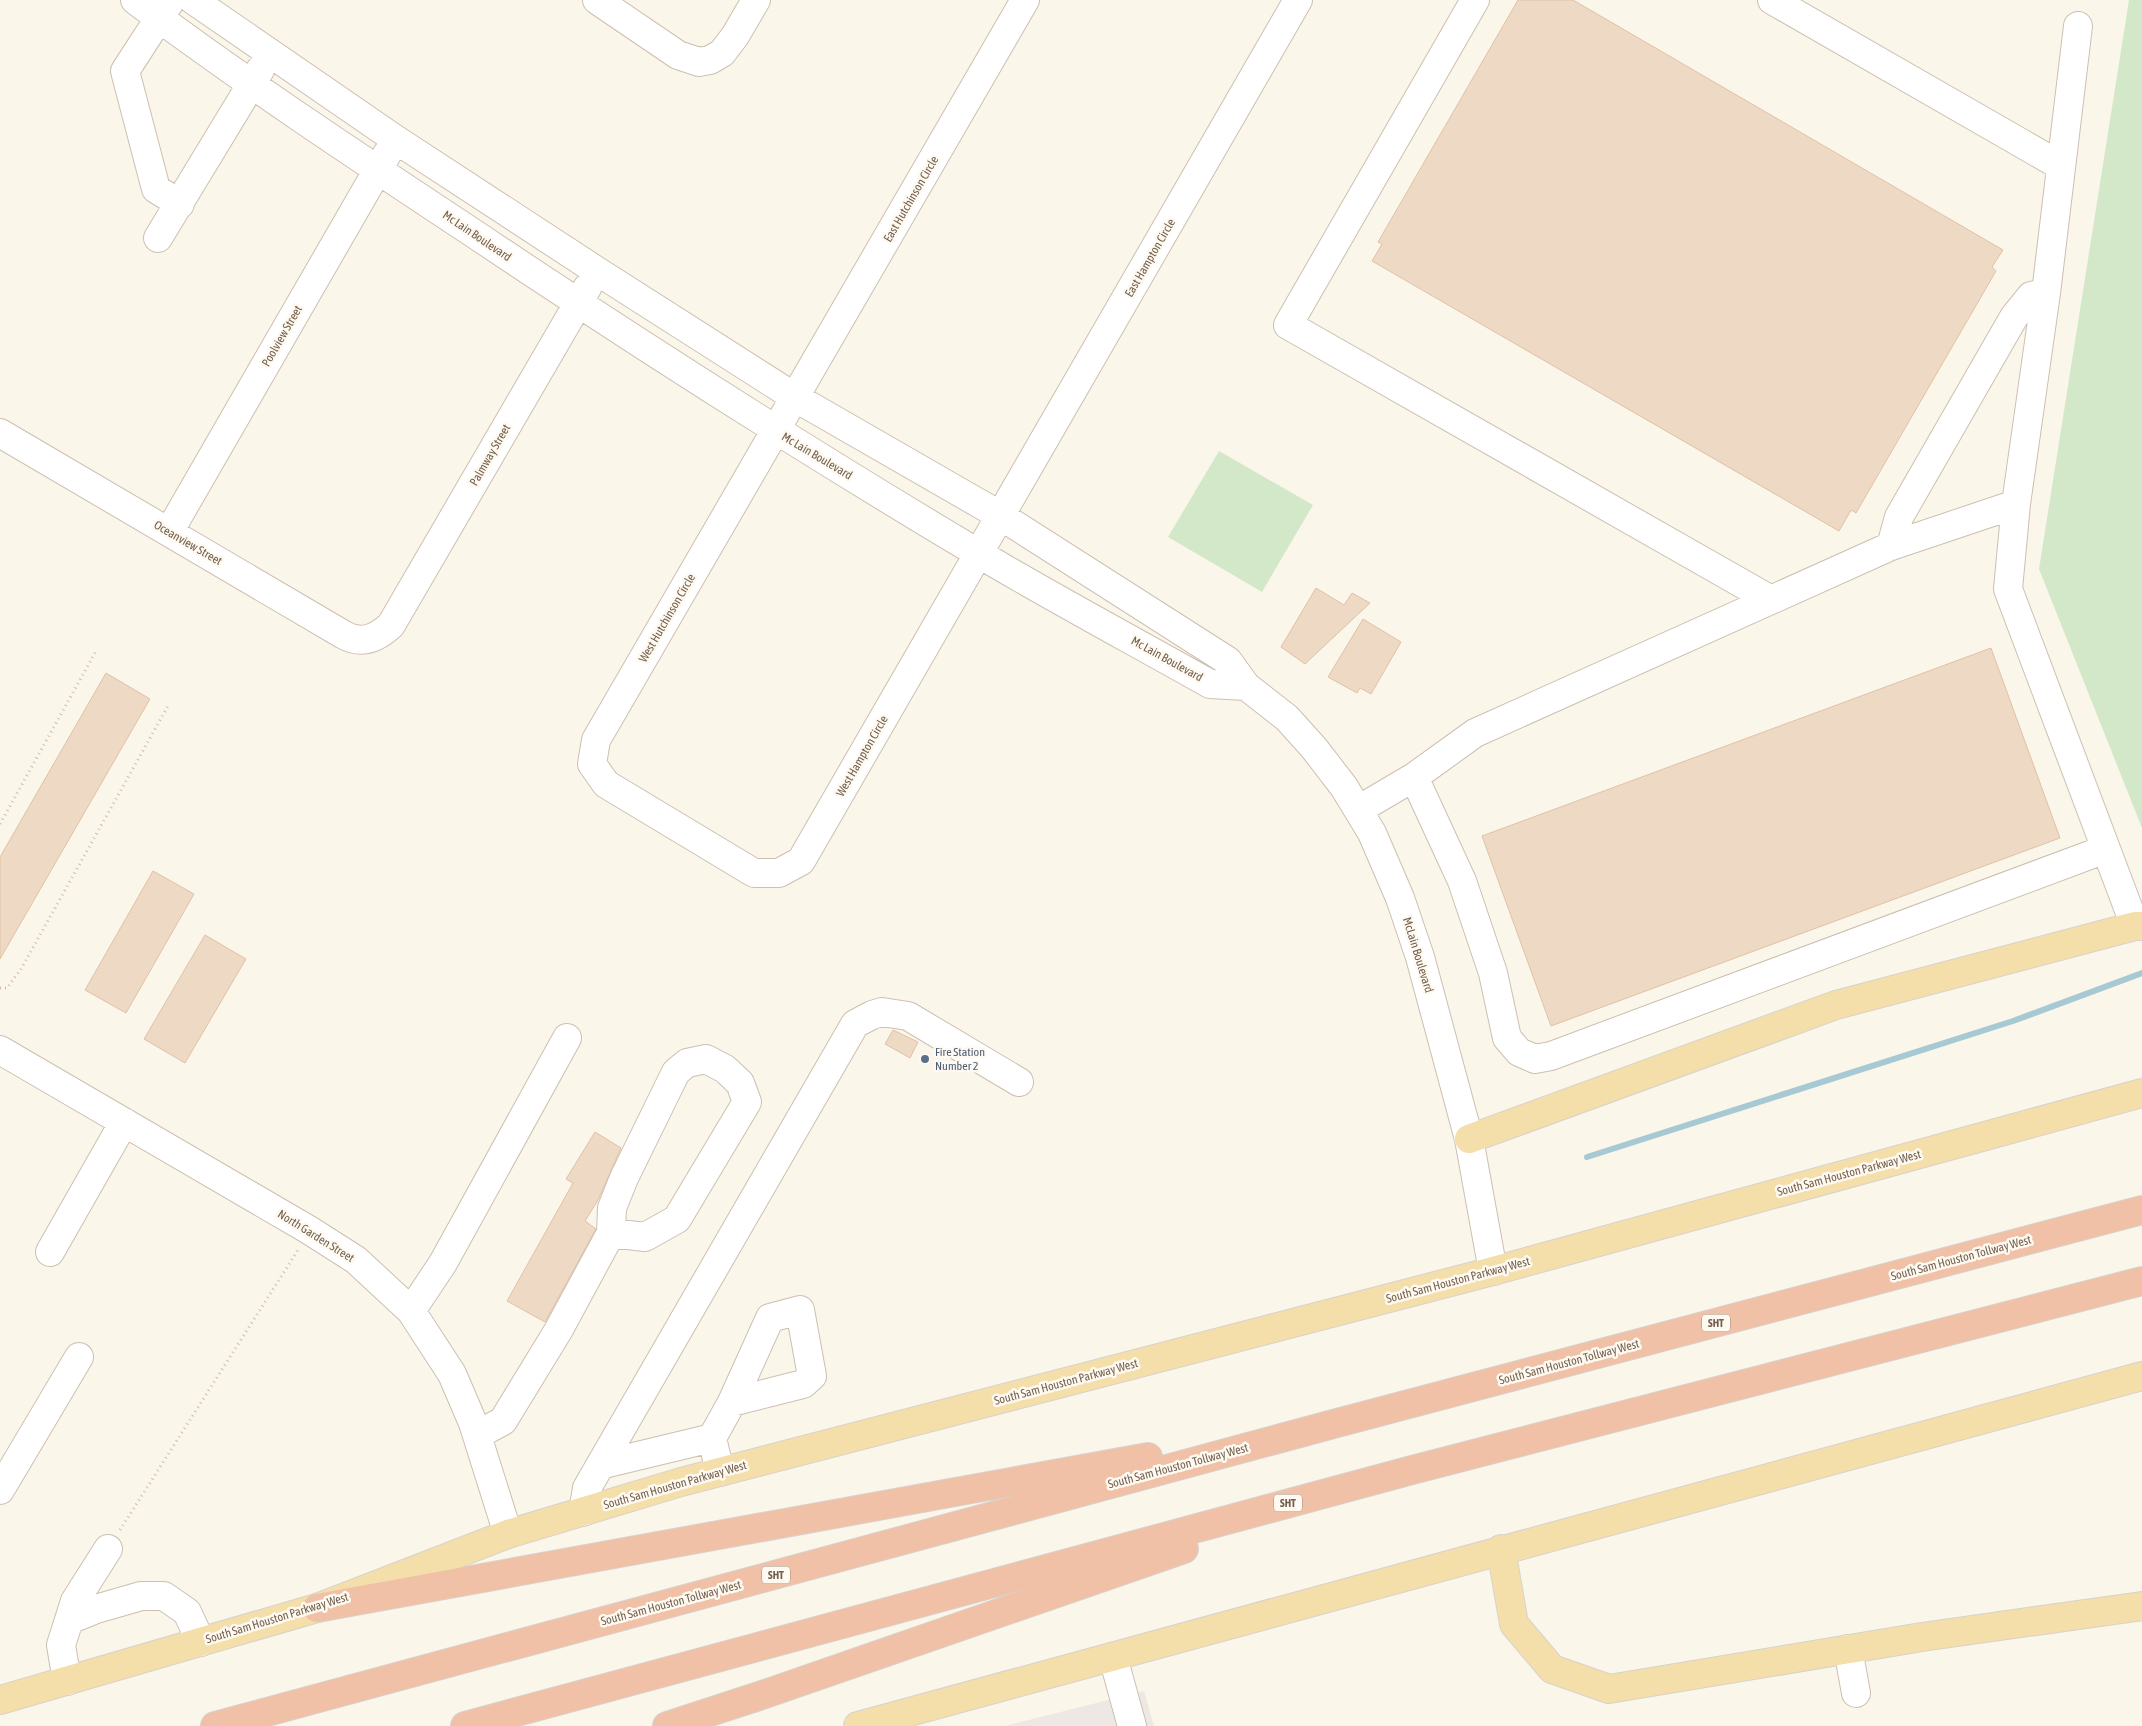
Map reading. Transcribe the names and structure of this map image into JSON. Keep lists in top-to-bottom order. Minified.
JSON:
{"streets":{"highway":["South Sam Houston Tollway West","SHT"],"main road":["South Sam Houston Parkway West"],"street":["East Hutchinson Circle","Mc Lain Boulevard","East Hampton Circle","Poolview Street","Palmway Street","Oceanview Street","West Hutchinson Circle","West Hampton Circle","McLain Boulevard","North Garden Street"]},"crossings":[["East Hutchinson Circle","West Hutchinson Circle"],["Mc Lain Boulevard","Poolview Street"],["Mc Lain Boulevard","Palmway Street"],["Mc Lain Boulevard","West Hutchinson Circle"],["Mc Lain Boulevard","West Hampton Circle"],["Mc Lain Boulevard","McLain Boulevard"],["East Hampton Circle","West Hampton Circle"],["Poolview Street","Oceanview Street"],["Palmway Street","Oceanview Street"],["West Hutchinson Circle","West Hampton Circle"],["McLain Boulevard","South Sam Houston Parkway West"],["South Sam Houston Parkway West","North Garden Street"]],"places":["Fire Station Number 2"]}
